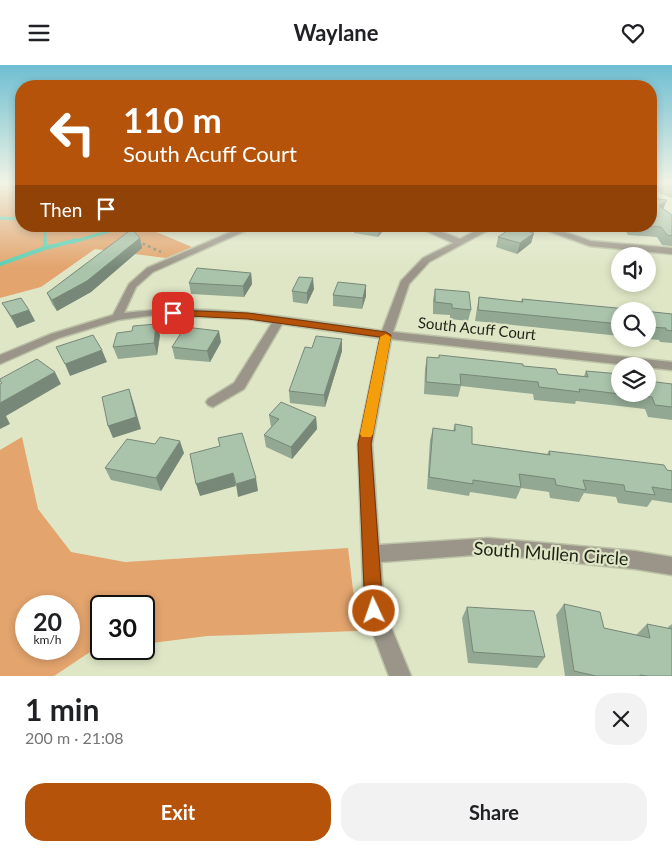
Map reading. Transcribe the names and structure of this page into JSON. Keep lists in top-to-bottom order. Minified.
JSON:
{"streets":{"street":["South Acuff Court","South Mullen Circle"]},"page":{"header":"Waylane","turn":["110 m","South Acuff Court"],"then":"Then","speed":"20 km/h","limit":"30","heading":["1 min","200 m · 21:08"],"buttons":["Exit","Share"]}}
